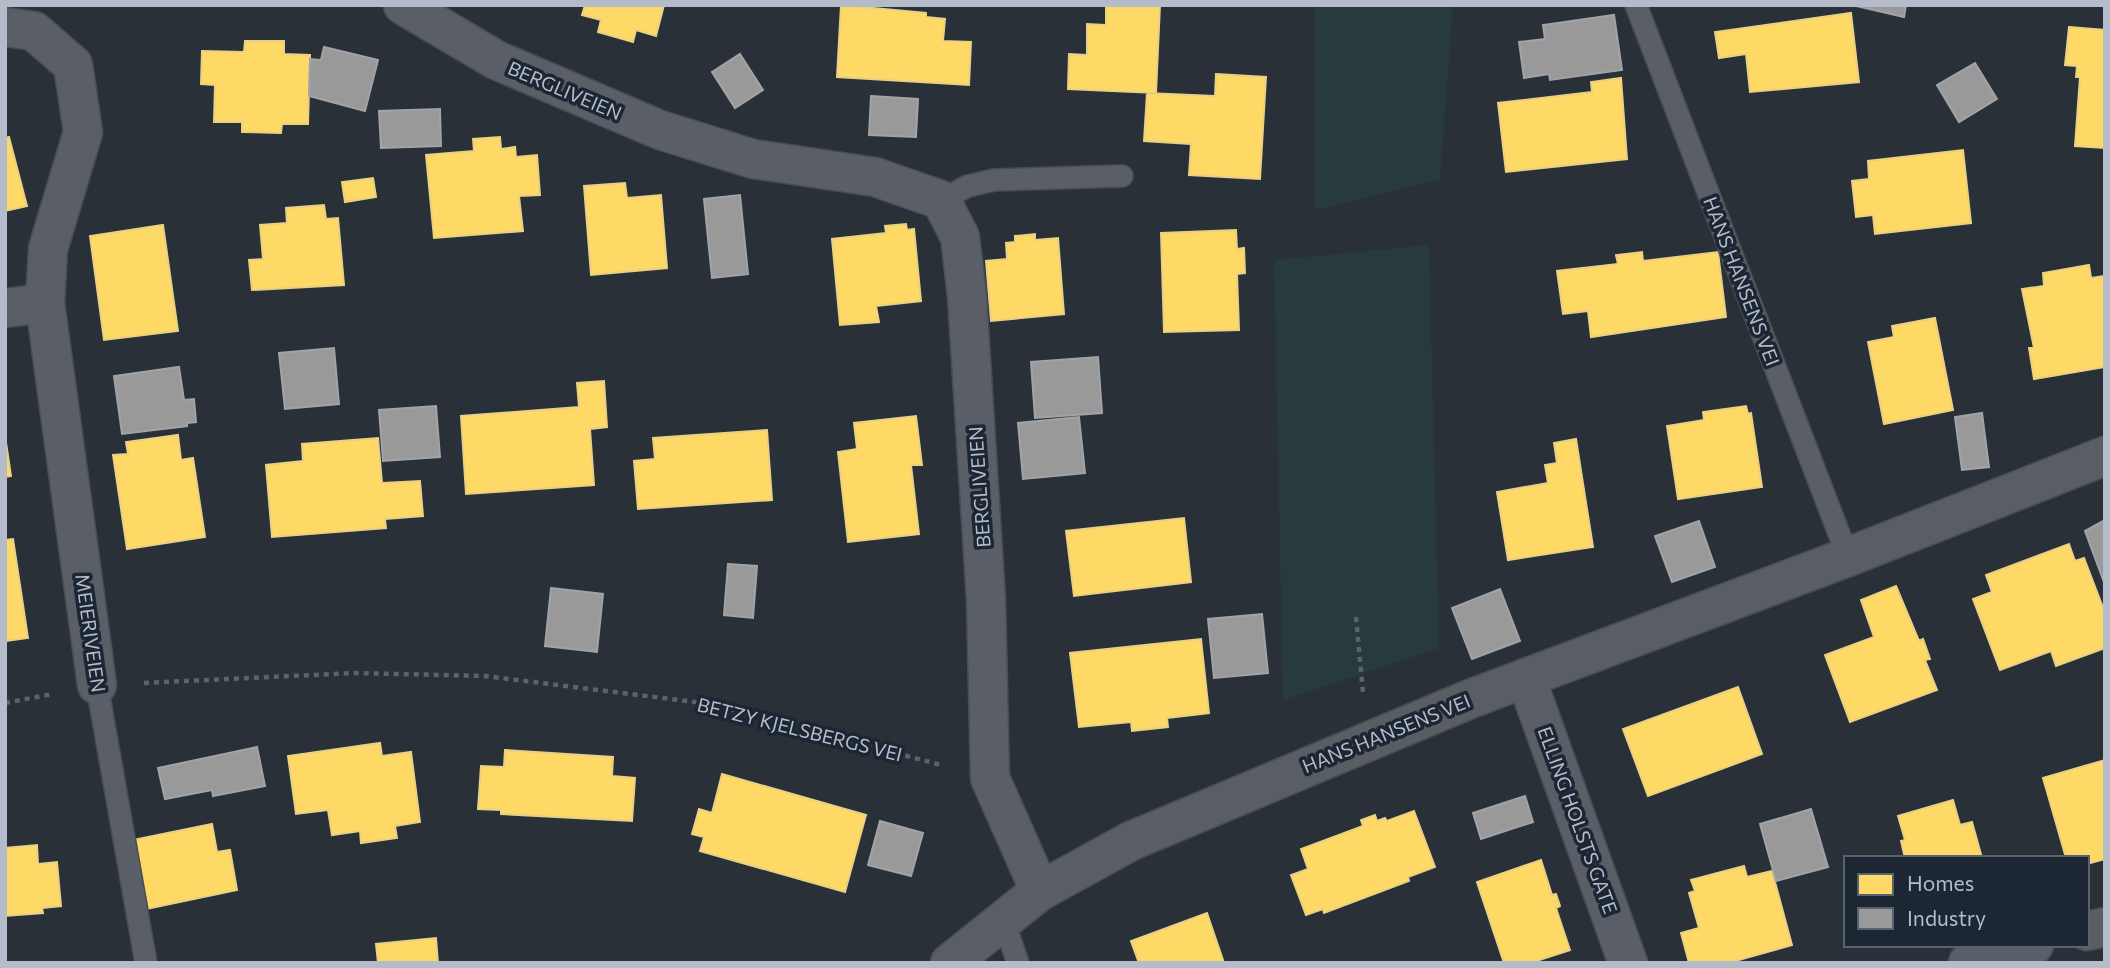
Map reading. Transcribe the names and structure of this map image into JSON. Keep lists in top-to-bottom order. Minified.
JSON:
{"streets":{"main road":["HANS HANSENS VEI"],"street":["BERGLIVEIEN","MEIERIVEIEN","ELLING HOLSTS GATE"],"path":["BETZY KJELSBERGS VEI"]},"crossings":[["BERGLIVEIEN","BETZY KJELSBERGS VEI"],["HANS HANSENS VEI","ELLING HOLSTS GATE"],["MEIERIVEIEN","BETZY KJELSBERGS VEI"]],"legend":["Homes","Industry"]}
